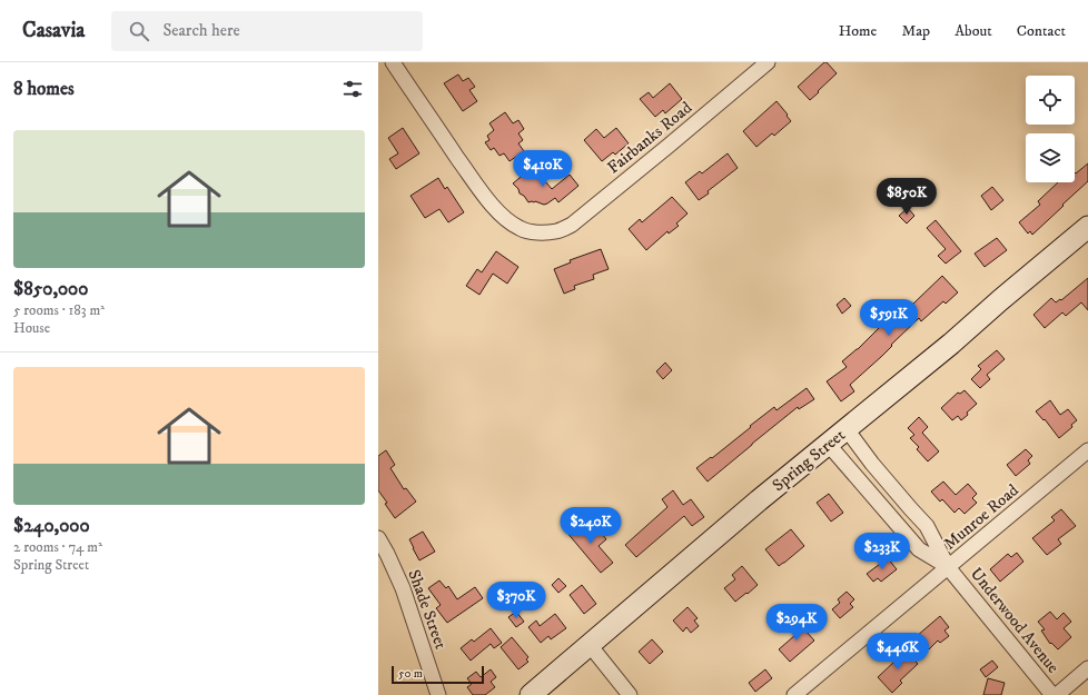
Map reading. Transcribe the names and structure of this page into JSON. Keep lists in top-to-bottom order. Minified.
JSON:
{"streets":{"main road":["Spring Street"],"street":["Fairbanks Road","Munroe Road","Shade Street","Underwood Avenue"]},"crossings":[["Spring Street","Underwood Avenue"],["Munroe Road","Underwood Avenue"]],"scale_bar":"50 m","page":{"header":"Casavia","search":"Search here","nav":["Home","Map","About","Contact"],"heading":"8 homes","list":[{"name":"$850,000","note":"5 rooms · 183 m² · House"},{"name":"$240,000","note":"2 rooms · 74 m² · Spring Street"}],"price":["$410K","$850K","$591K","$240K","$233K","$370K","$294K","$446K"],"scale":"50 m"}}
